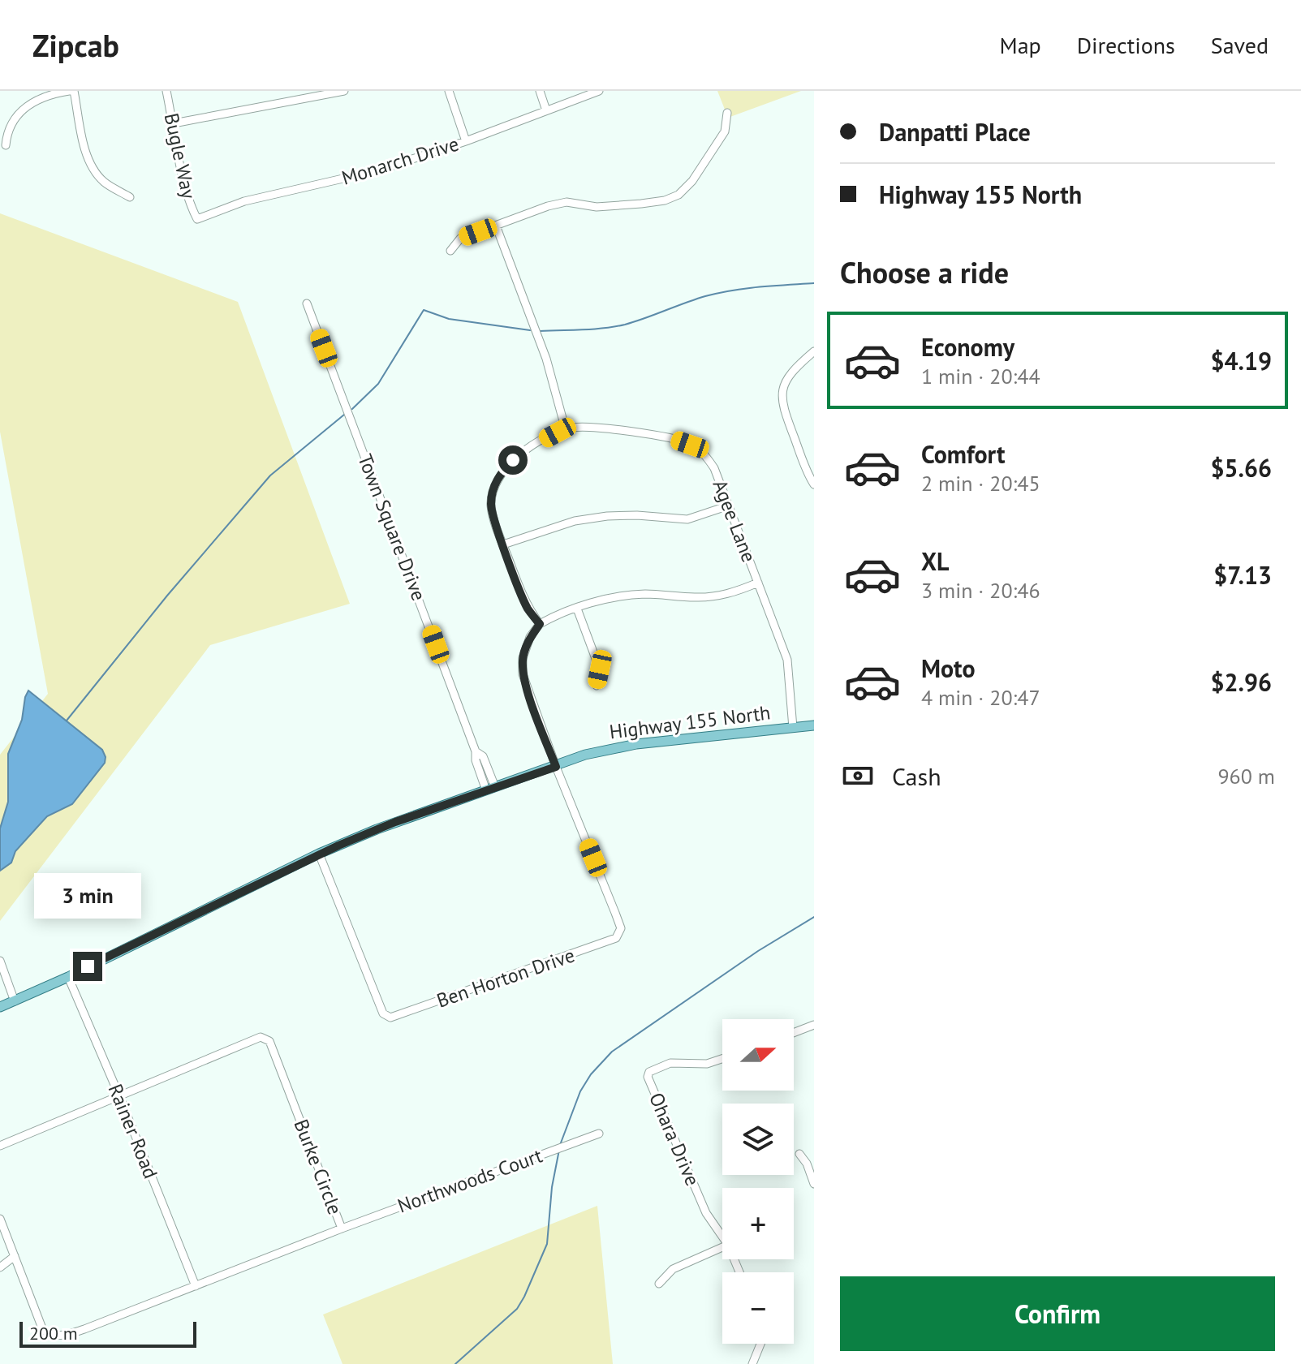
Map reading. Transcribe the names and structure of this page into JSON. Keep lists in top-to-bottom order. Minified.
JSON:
{"streets":{"main road":["Highway 155 North"],"street":["Bugle Way","Monarch Drive","Agee Lane","Town Square Drive","Ben Horton Drive","Rainer Road","Ohara Drive","Burke Circle","Northwoods Court"]},"crossings":[["Bugle Way","Monarch Drive"],["Agee Lane","Highway 155 North"],["Town Square Drive","Highway 155 North"],["Highway 155 North","Ben Horton Drive"],["Highway 155 North","Rainer Road"],["Rainer Road","Burke Circle"],["Burke Circle","Northwoods Court"]],"scale_bar":"200 m","north":"right","page":{"header":"Zipcab","nav":["Map","Directions","Saved"],"banner":["Danpatti Place","Highway 155 North"],"heading":"Choose a ride","list":[{"name":"Economy","note":"1 min · 20:44","value":"$4.19"},{"name":"Comfort","note":"2 min · 20:45","value":"$5.66"},{"name":"XL","note":"3 min · 20:46","value":"$7.13"},{"name":"Moto","note":"4 min · 20:47","value":"$2.96"}],"pay":["Cash","960 m"],"bubble":"3 min","map_buttons":["+","−"],"buttons":"Confirm","scale":"200 m"}}
